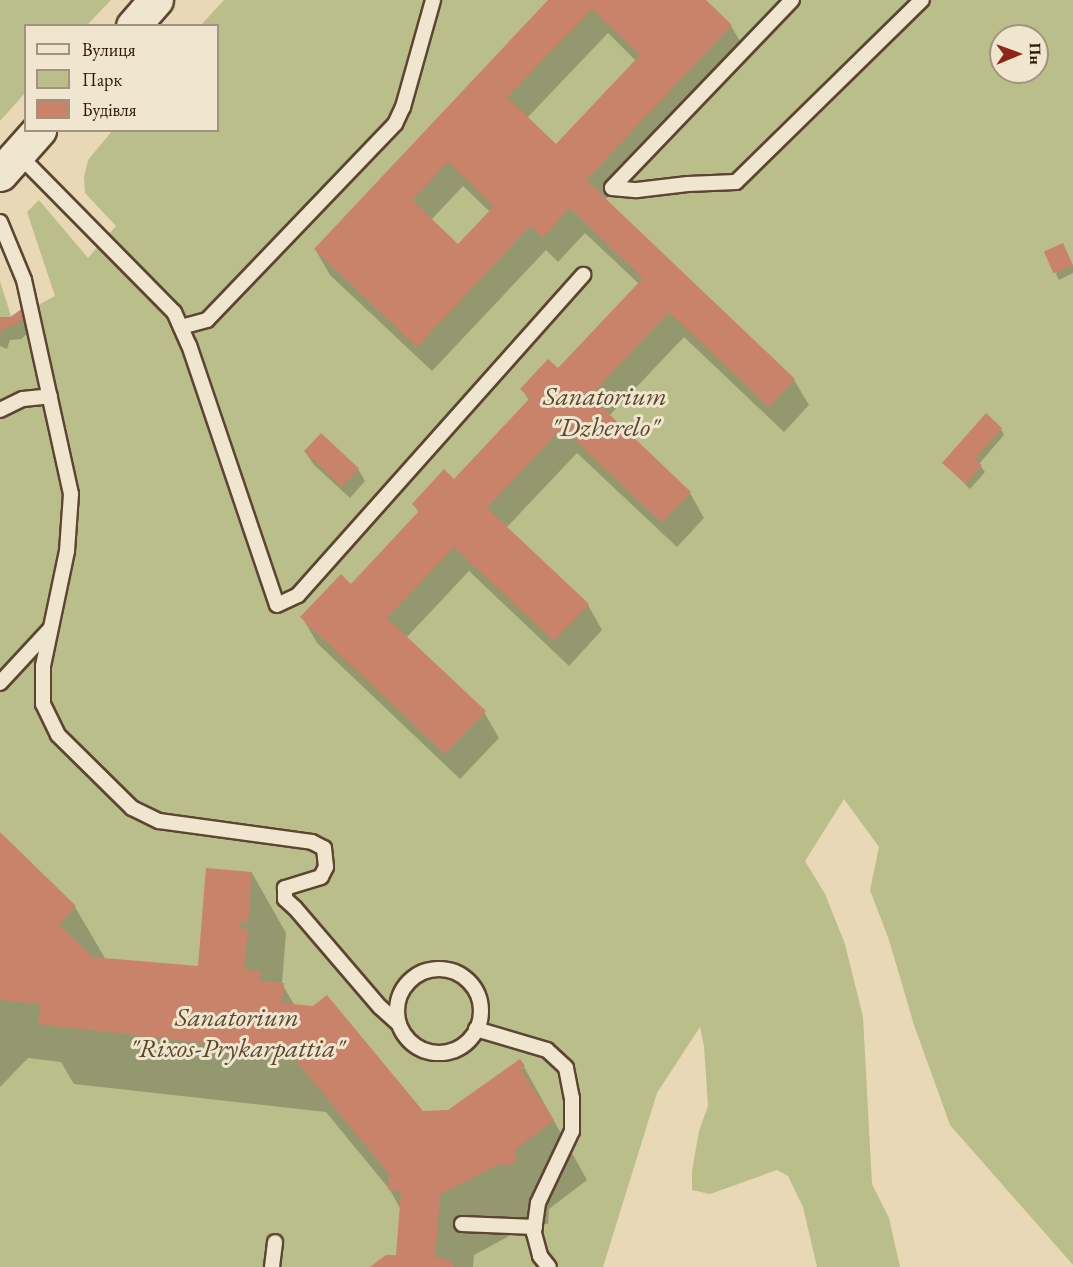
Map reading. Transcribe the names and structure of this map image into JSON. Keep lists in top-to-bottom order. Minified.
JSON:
{"parks":["Sanatorium \"Dzherelo\"","Sanatorium \"Rixos-Prykarpattia\""],"legend":["Вулиця","Парк","Будівля"],"north":"right"}
